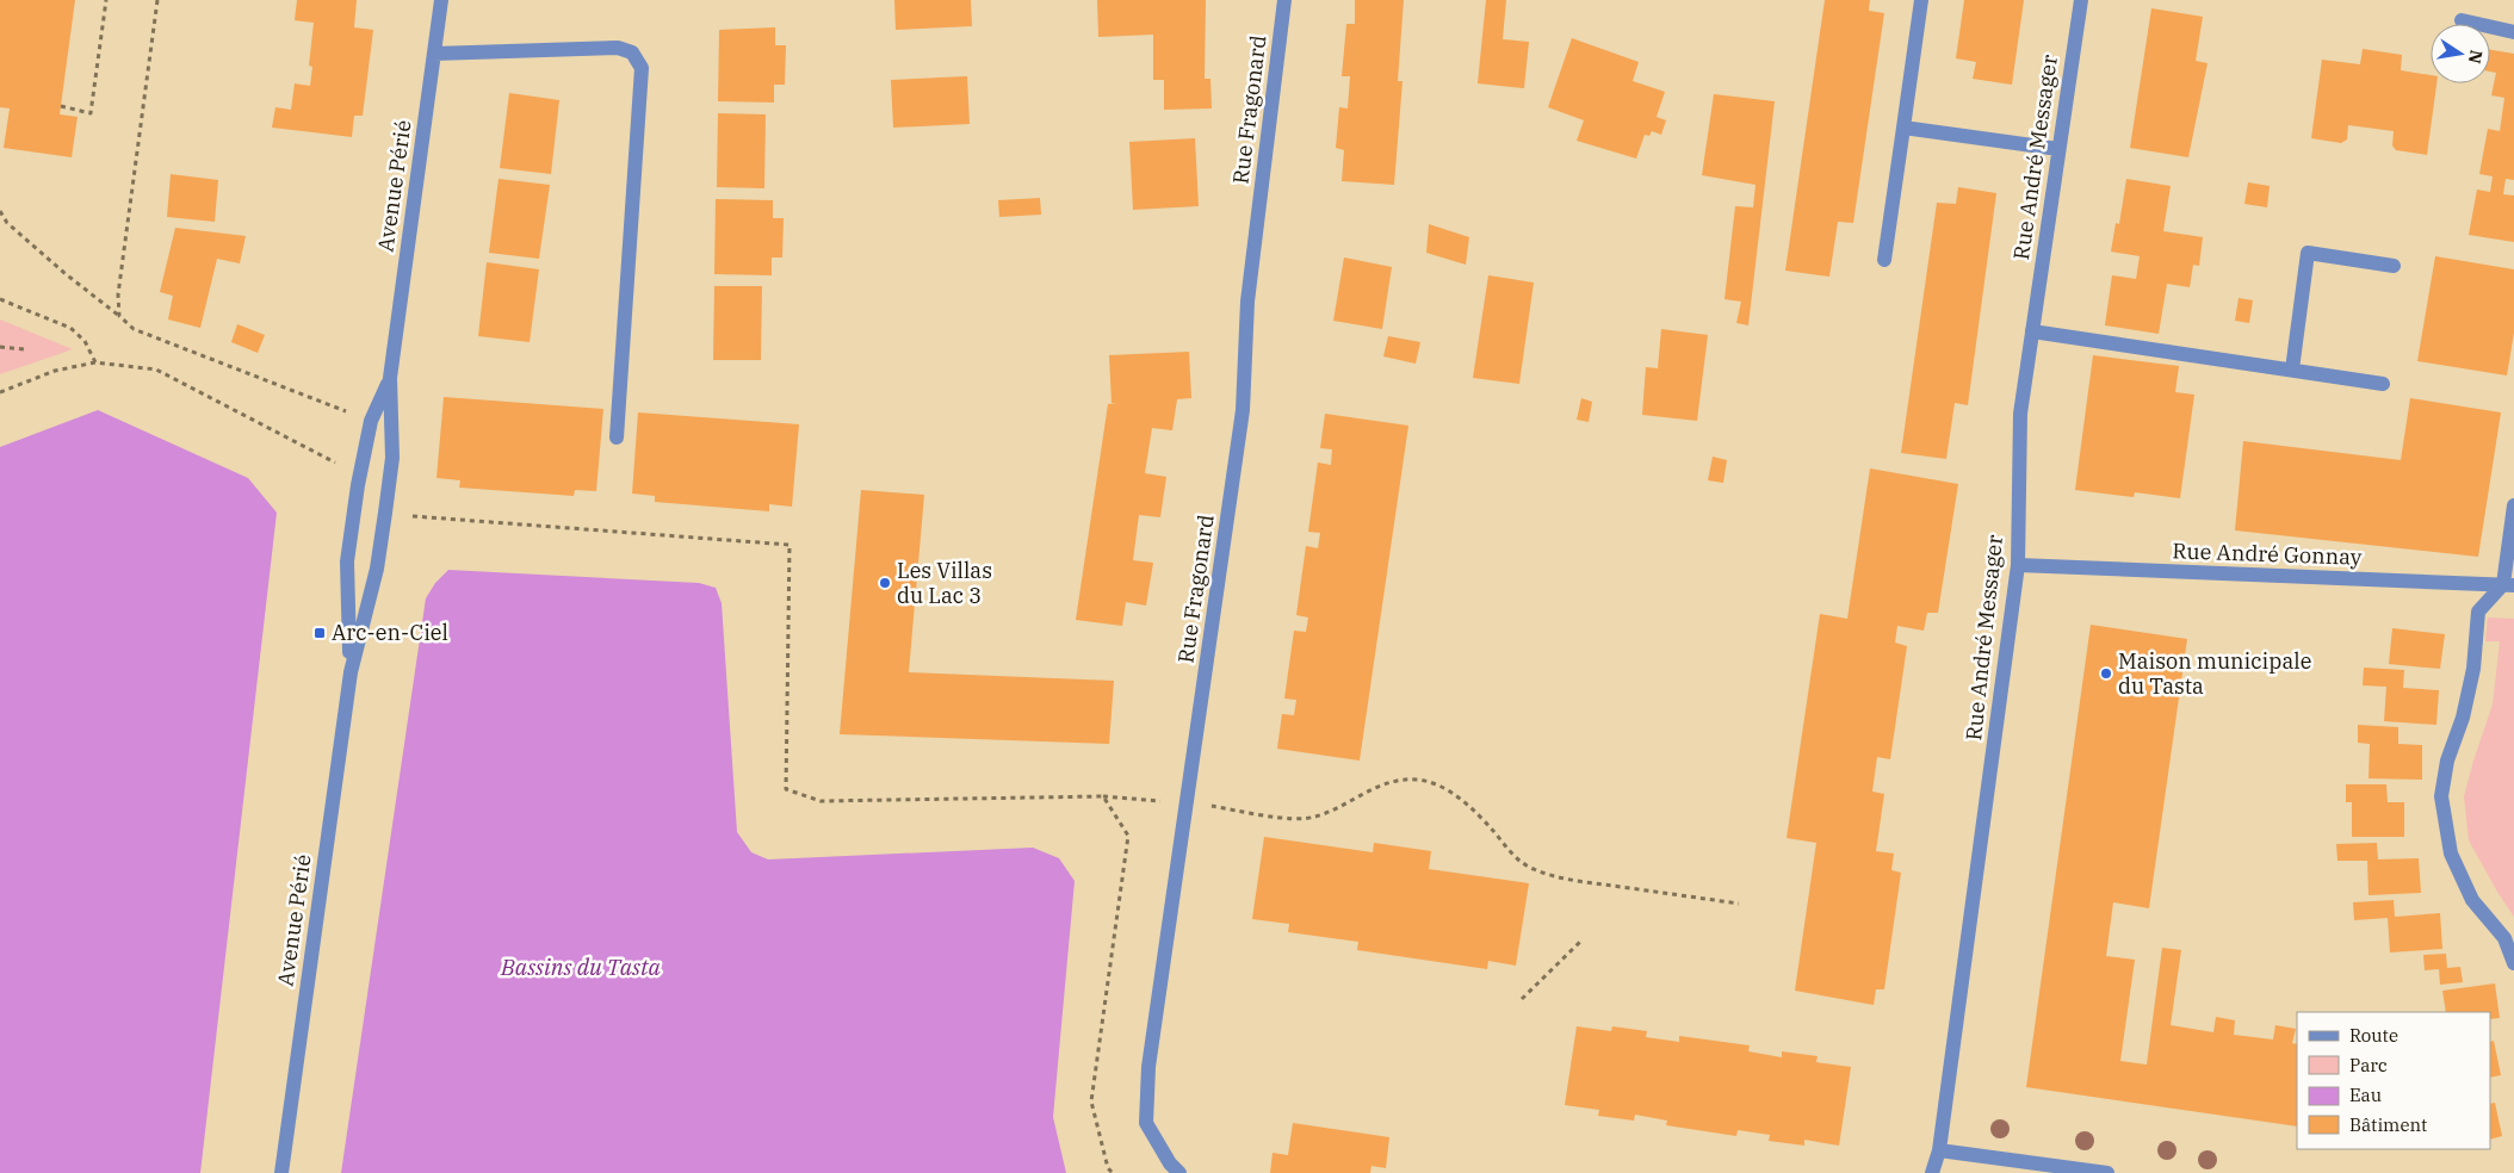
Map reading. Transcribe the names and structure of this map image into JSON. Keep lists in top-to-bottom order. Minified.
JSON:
{"streets":{"street":["Rue Fragonard","Rue André Messager","Avenue Périé","Rue André Gonnay"]},"crossings":[["Rue André Messager","Rue André Gonnay"]],"water":["Bassins du Tasta"],"places":{"other":["Les Villas du Lac 3","Maison municipale du Tasta"],"transit":["Arc-en-Ciel"]},"legend":["Route","Parc","Eau","Bâtiment"],"north":"right"}
